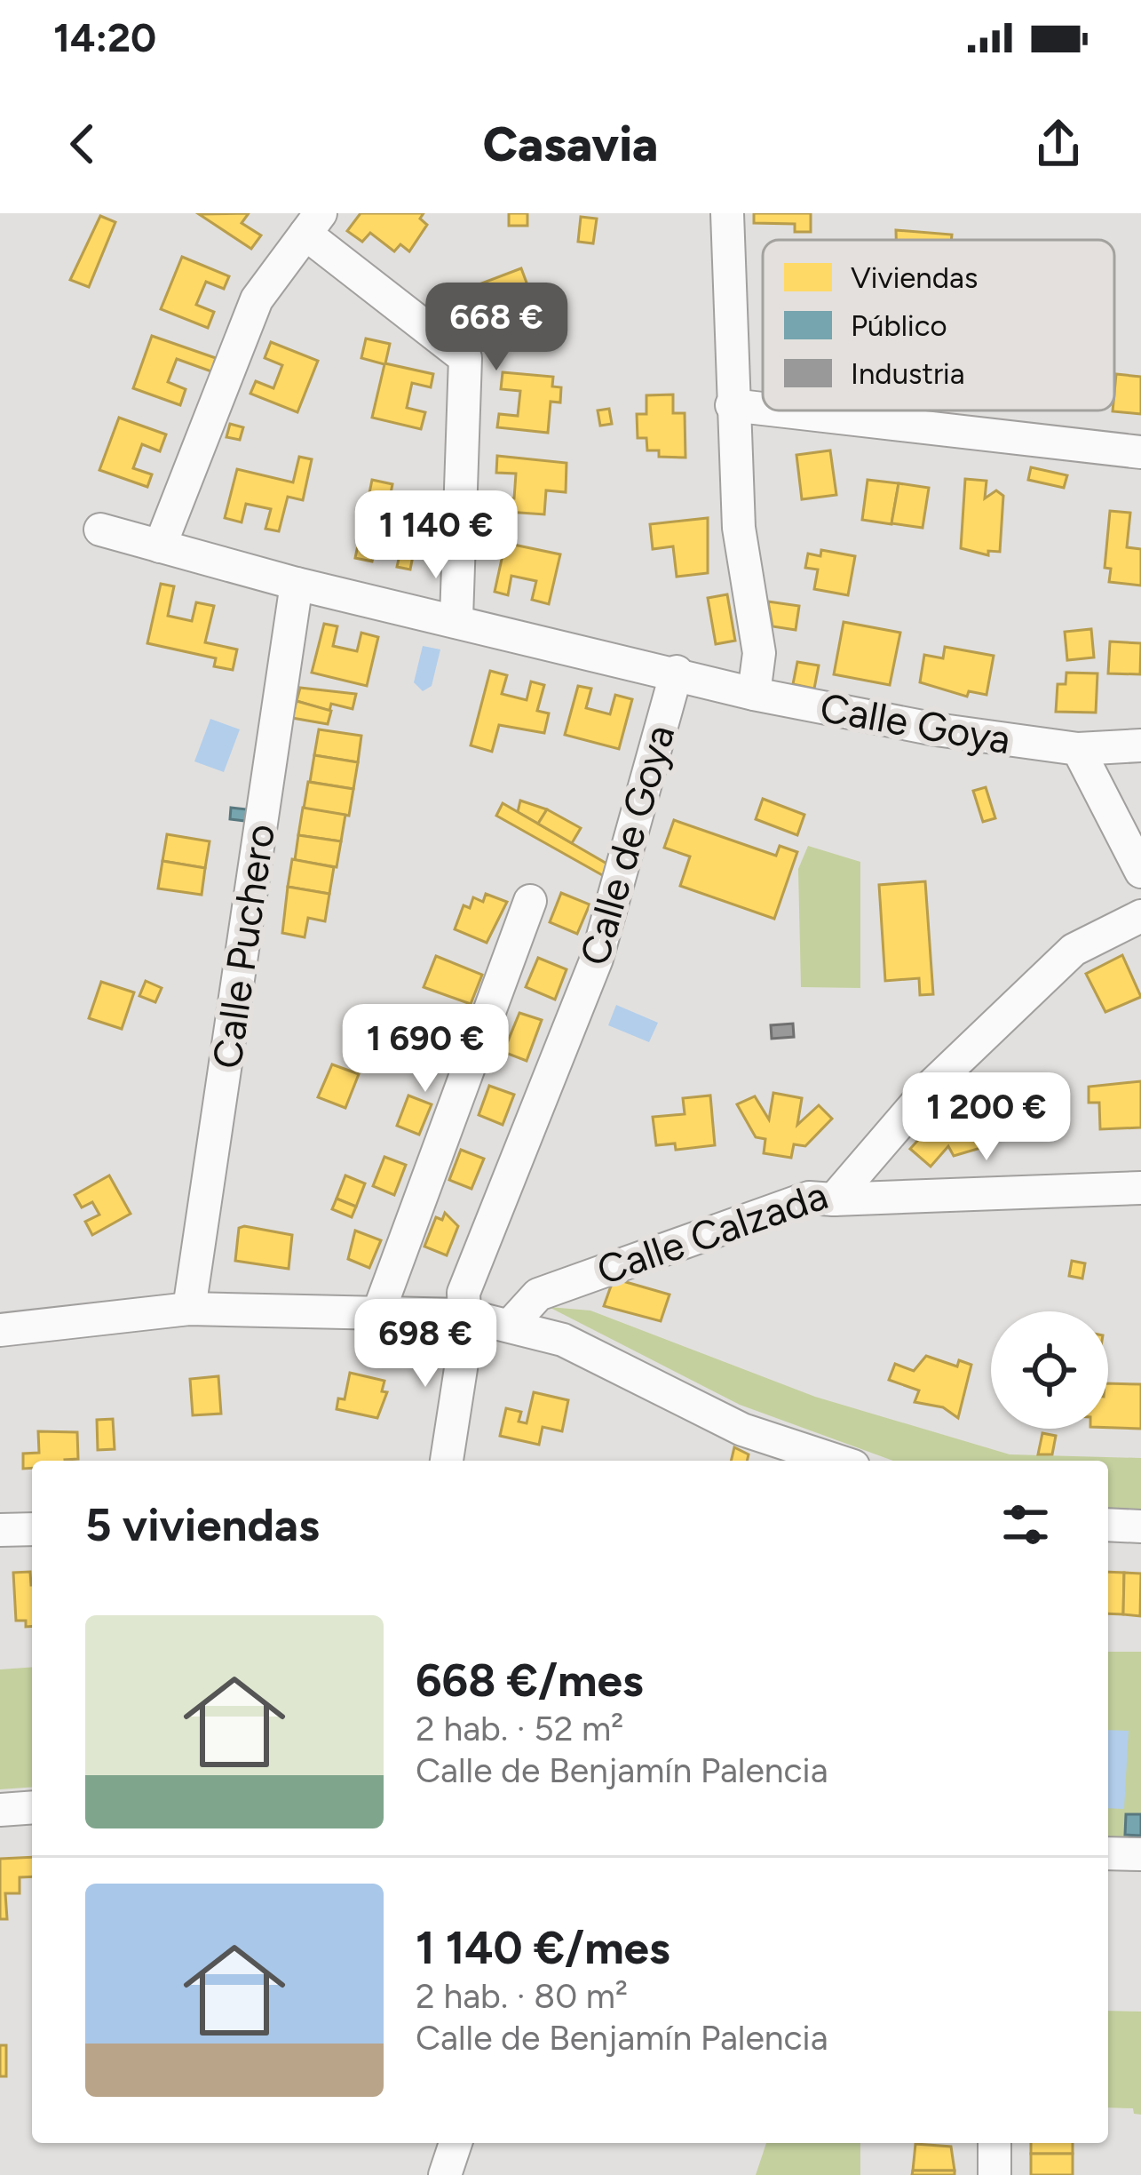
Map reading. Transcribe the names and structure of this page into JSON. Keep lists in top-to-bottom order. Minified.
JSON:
{"streets":{"street":["Calle Goya","Calle de Goya","Calle Puchero","Calle Calzada"]},"crossings":[["Calle Goya","Calle de Goya"],["Calle Goya","Calle Puchero"]],"legend":["Viviendas","Público","Industria"],"page":{"status":"14:20","header":"Casavia","price":["668 €","1 140 €","1 690 €","1 200 €","698 €"],"heading":"5 viviendas","list":[{"name":"668 €/mes","note":"2 hab. · 52 m² · Calle de Benjamín Palencia"},{"name":"1 140 €/mes","note":"2 hab. · 80 m² · Calle de Benjamín Palencia"}]}}
